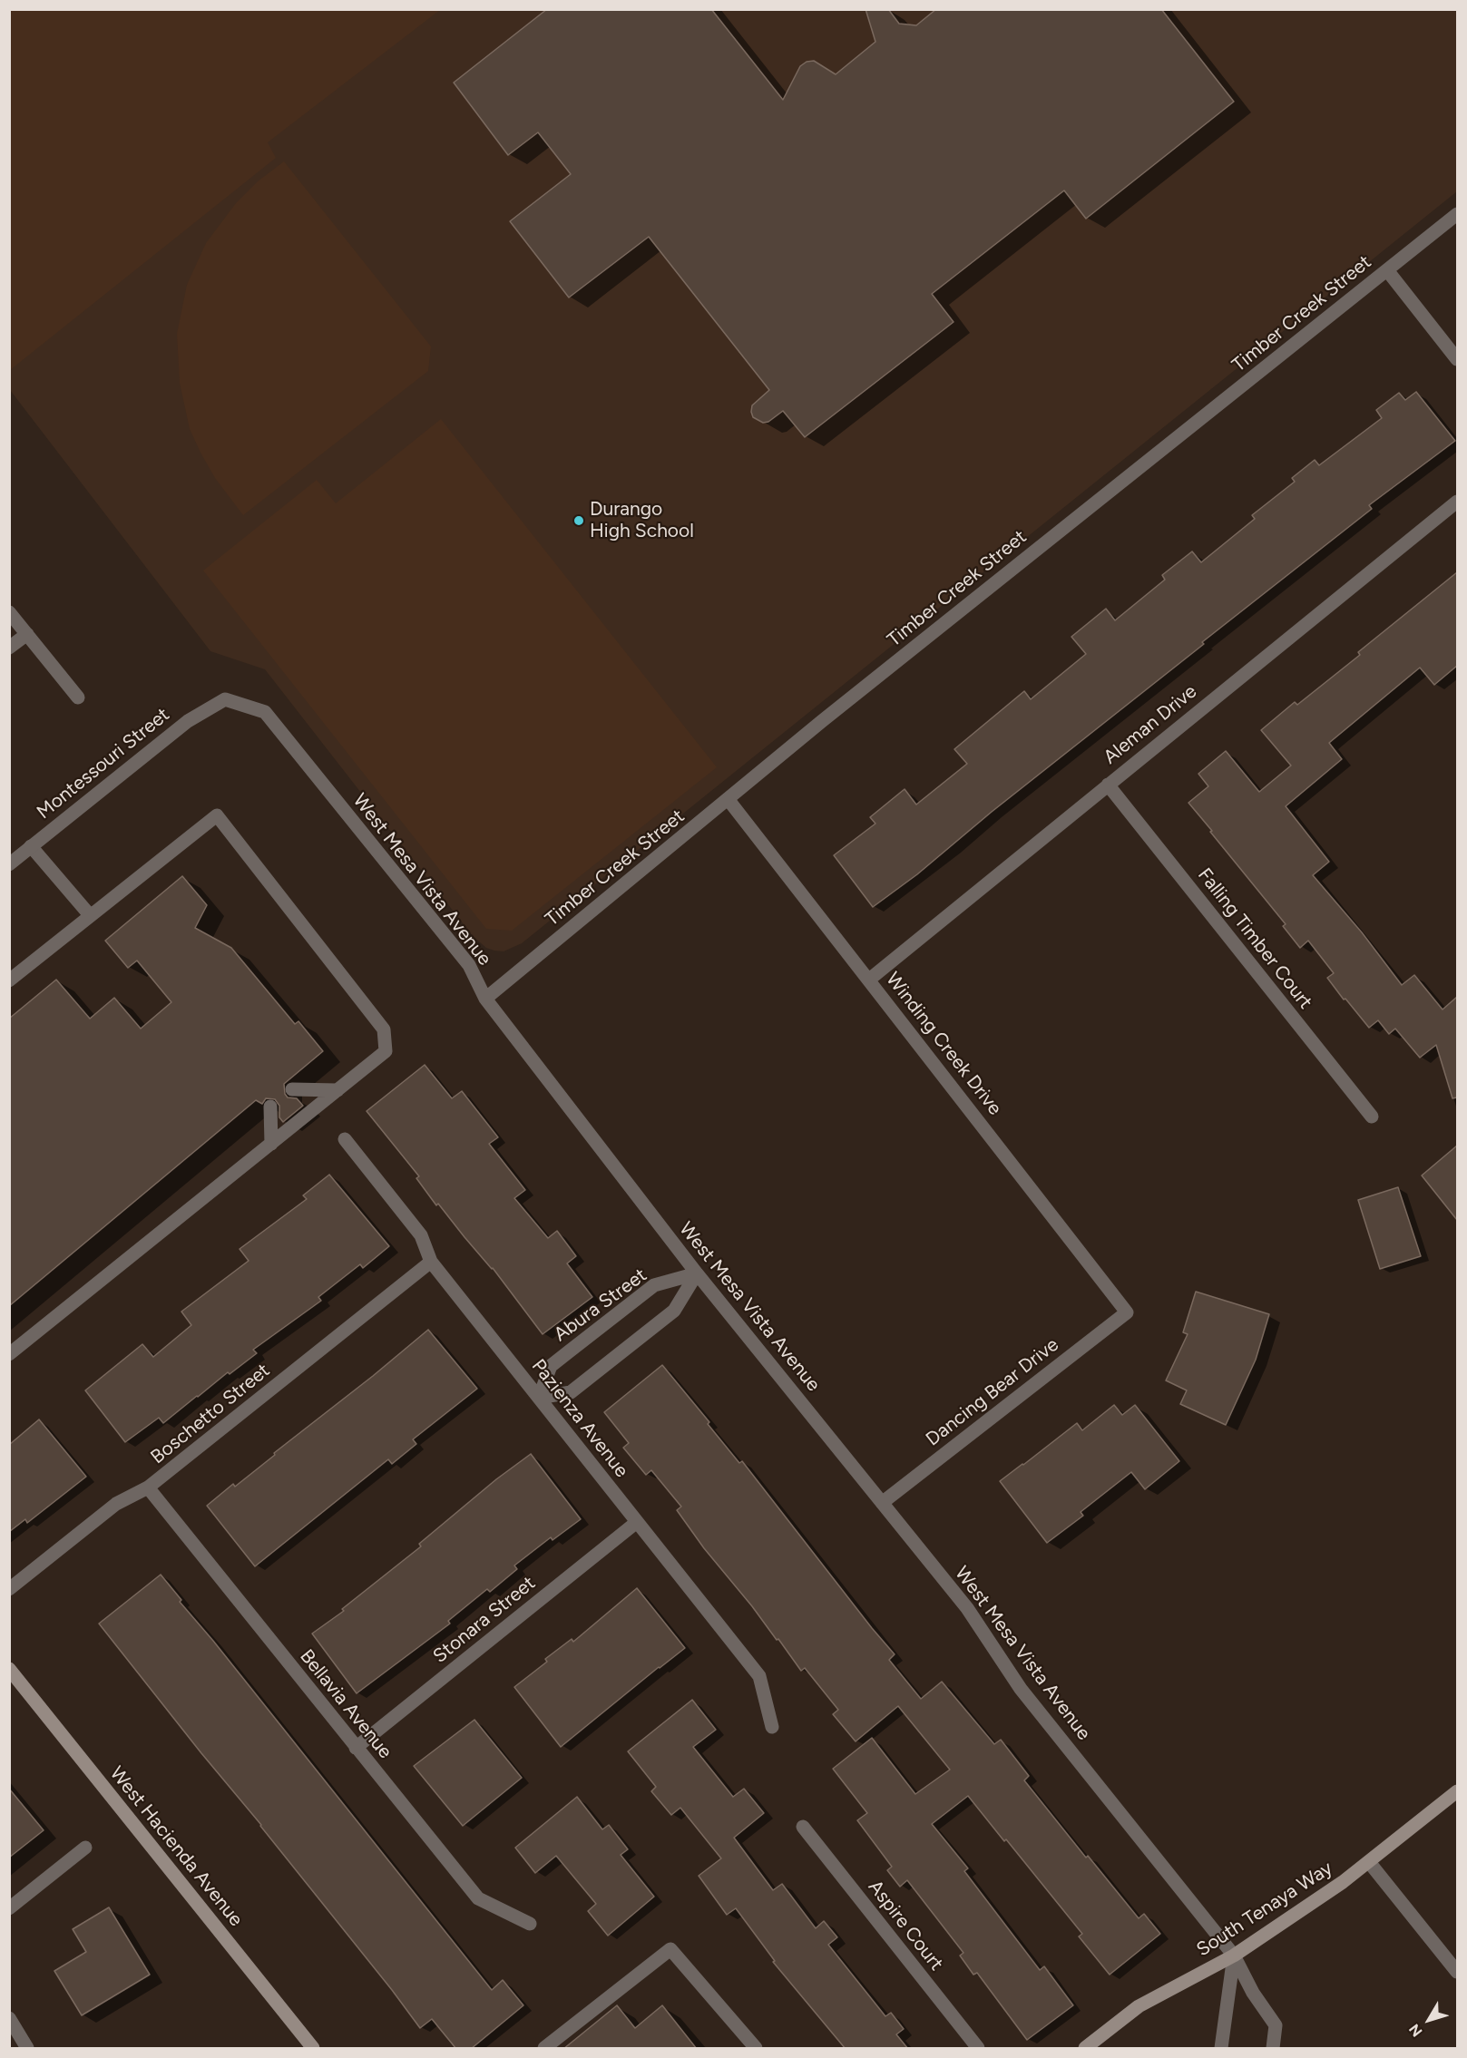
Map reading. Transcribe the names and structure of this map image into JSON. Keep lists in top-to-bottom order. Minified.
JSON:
{"streets":{"main road":["West Hacienda Avenue","South Tenaya Way"],"street":["Timber Creek Street","Aleman Drive","Montessouri Street","West Mesa Vista Avenue","Falling Timber Court","Winding Creek Drive","Abura Street","Dancing Bear Drive","Boschetto Street","Pazienza Avenue","Stonara Street","Bellavia Avenue","Aspire Court"]},"crossings":[["Timber Creek Street","West Mesa Vista Avenue"],["Timber Creek Street","Winding Creek Drive"],["Aleman Drive","Falling Timber Court"],["Aleman Drive","Winding Creek Drive"],["Montessouri Street","West Mesa Vista Avenue"],["West Mesa Vista Avenue","Abura Street"],["West Mesa Vista Avenue","Dancing Bear Drive"],["West Mesa Vista Avenue","South Tenaya Way"],["Winding Creek Drive","Dancing Bear Drive"],["Abura Street","Pazienza Avenue"],["Boschetto Street","Pazienza Avenue"],["Boschetto Street","Bellavia Avenue"],["Pazienza Avenue","Stonara Street"],["Stonara Street","Bellavia Avenue"]],"places":["Durango High School"],"north":"bottom left"}
